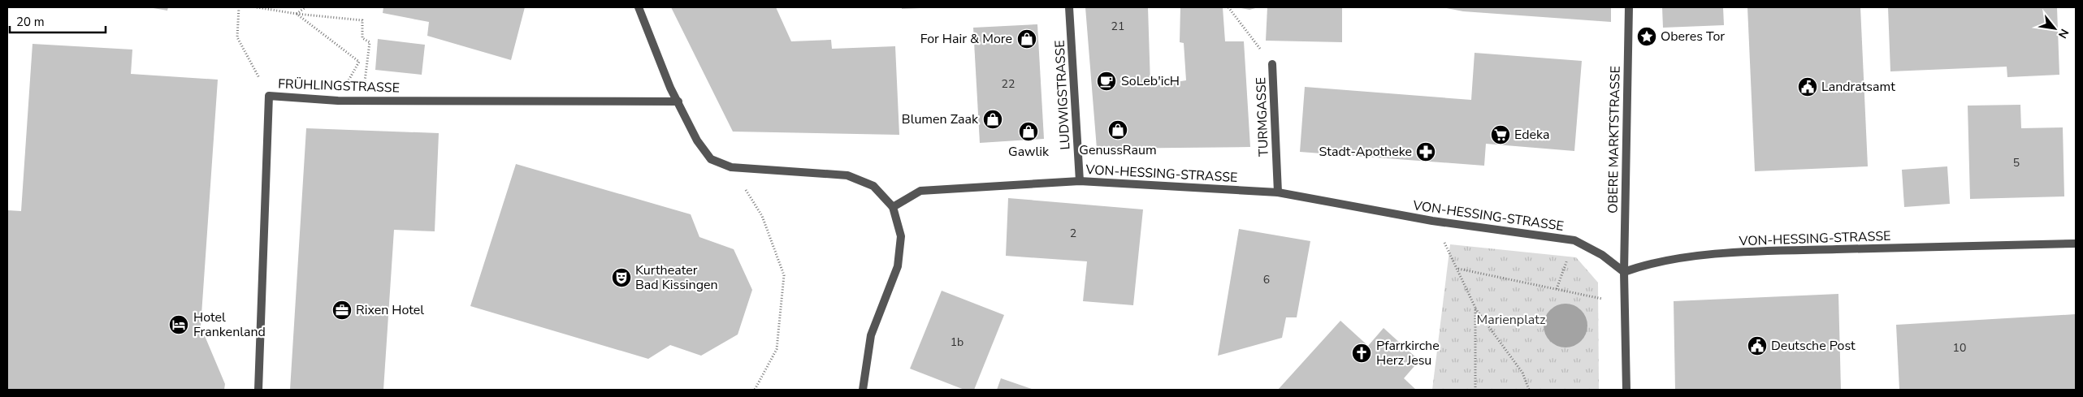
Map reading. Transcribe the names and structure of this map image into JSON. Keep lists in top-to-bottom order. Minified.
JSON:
{"streets":{"street":["FRÜHLINGSTRASSE","LUDWIGSTRASSE","TURMGASSE","OBERE MARKTSTRASSE","VON-HESSING-STRASSE"]},"crossings":[["LUDWIGSTRASSE","VON-HESSING-STRASSE"],["TURMGASSE","VON-HESSING-STRASSE"],["OBERE MARKTSTRASSE","VON-HESSING-STRASSE"]],"parks":["Marienplatz"],"places":{"place":["Oberes Tor"],"shop":["For Hair & More","Blumen Zaak","GenussRaum","Gawlik"],"cafe":["SoLeb'icH"],"public building":["Landratsamt","Deutsche Post"],"supermarket":["Edeka"],"pharmacy":["Stadt-Apotheke"],"theatre":["Kurtheater Bad Kissingen"],"office":["Rixen Hotel"],"hotel":["Hotel Frankenland"],"church":["Pfarrkirche Herz Jesu"]},"house_numbers":["21","22","5","2","6","1b","10"],"scale_bar":"20 m","north":"bottom right"}
